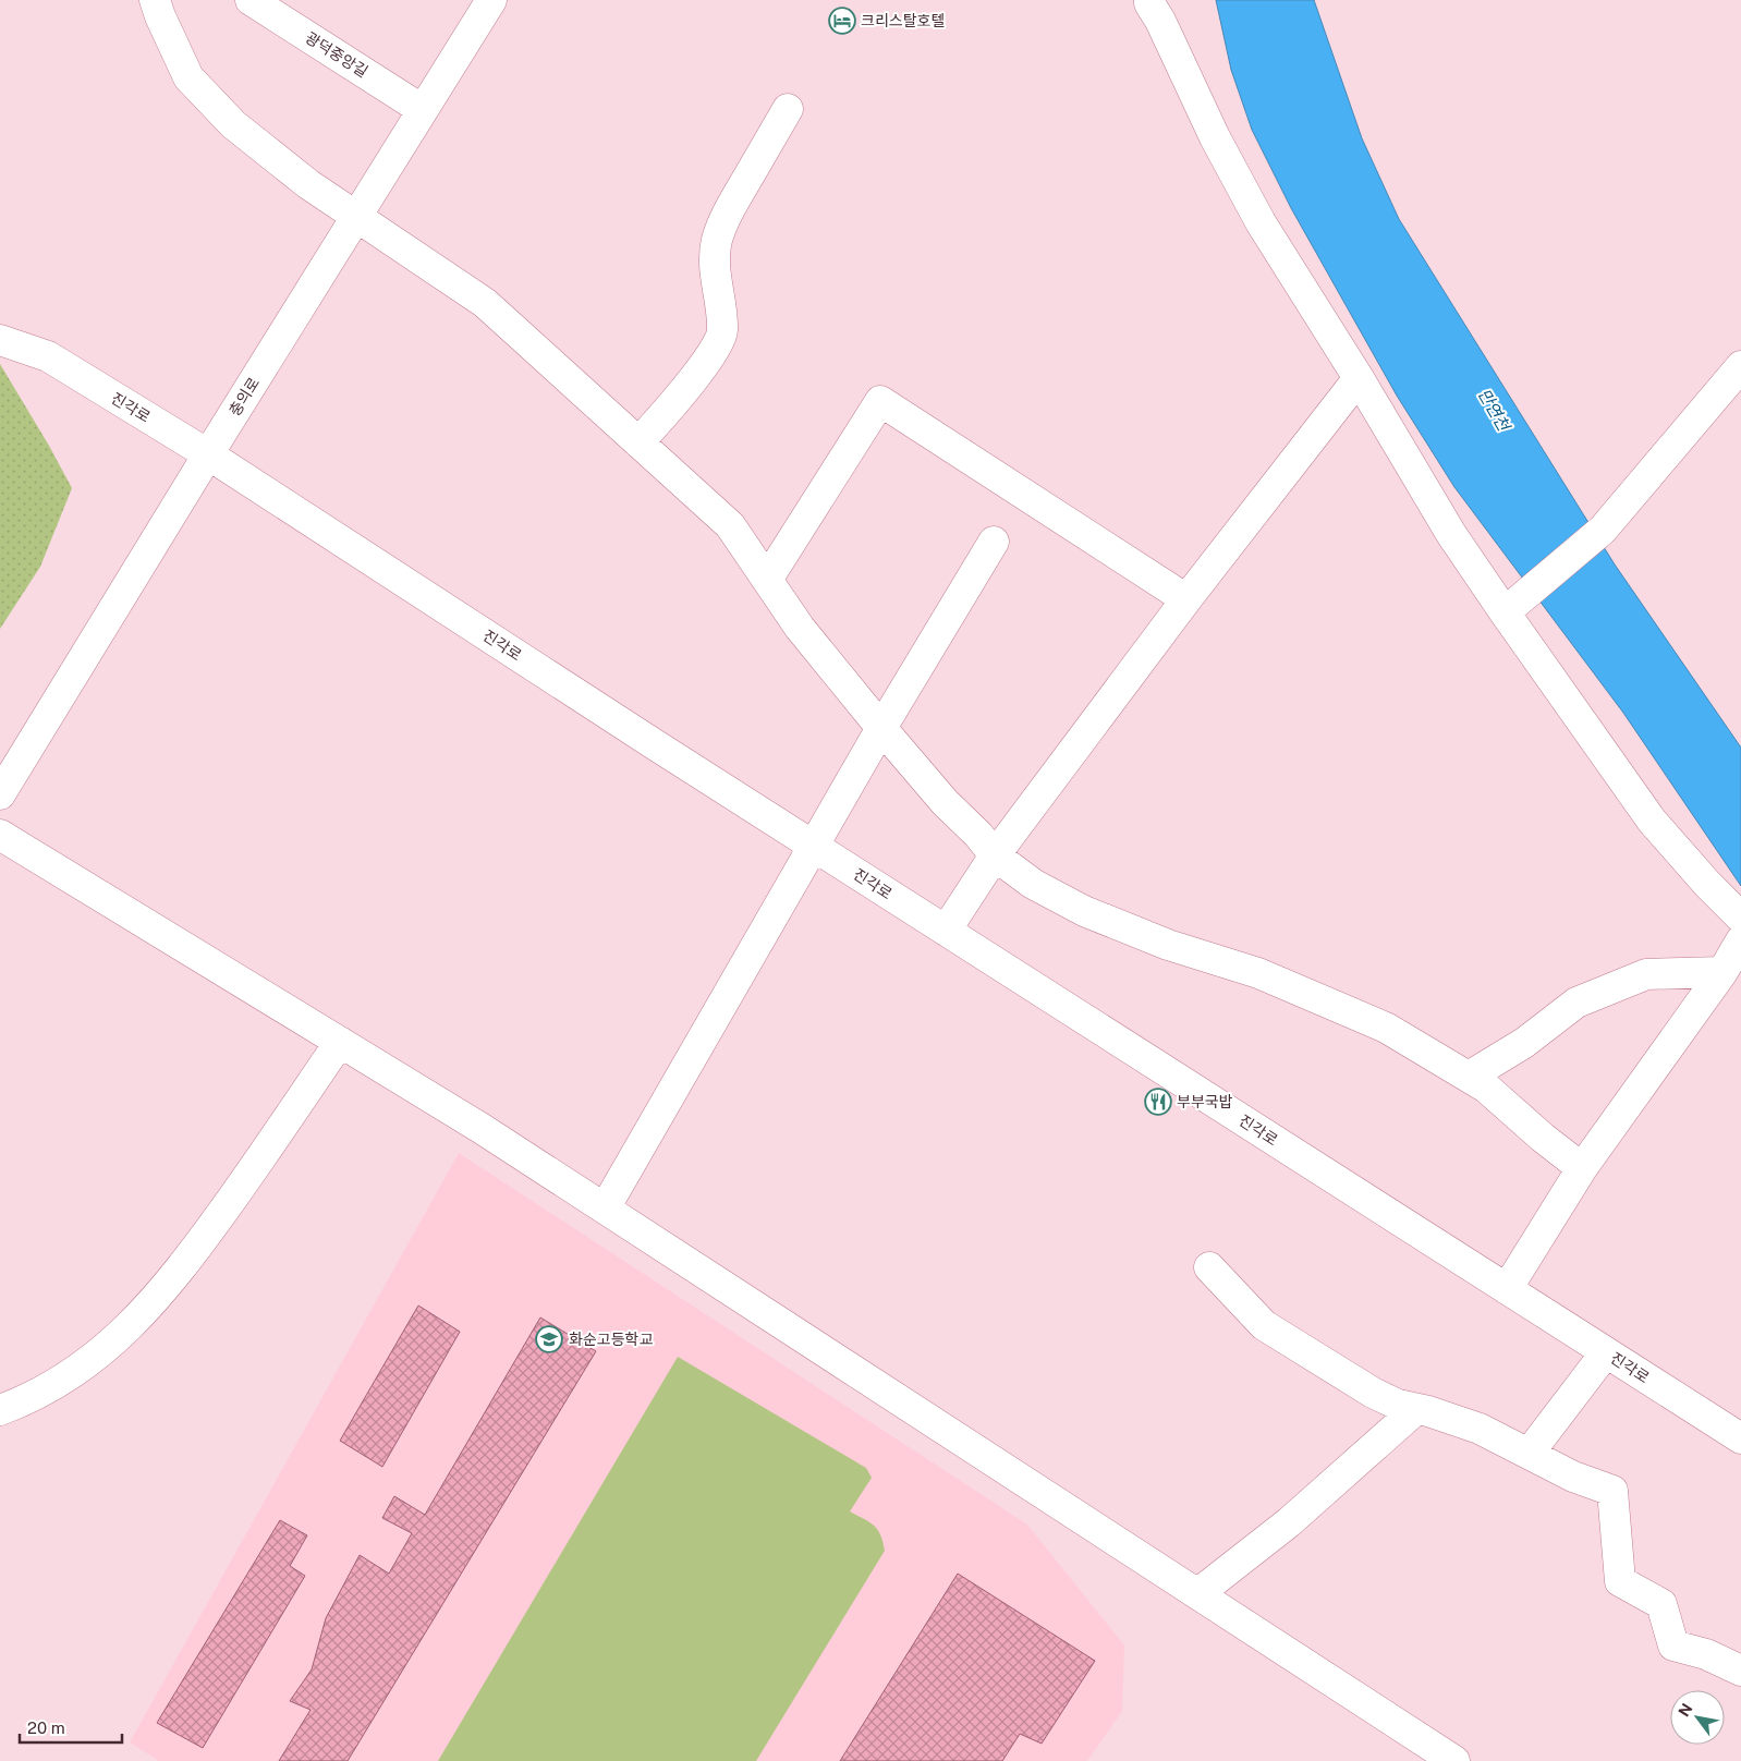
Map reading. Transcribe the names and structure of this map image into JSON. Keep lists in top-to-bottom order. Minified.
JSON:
{"streets":{"street":["광덕중앙길","충의로","진각로"]},"crossings":[["광덕중앙길","충의로"],["충의로","진각로"]],"water":["만연천"],"places":{"hotel":["크리스탈호텔"],"restaurant":["부부국밥"],"school or university":["화순고등학교"]},"scale_bar":"20 m","north":"top left"}
